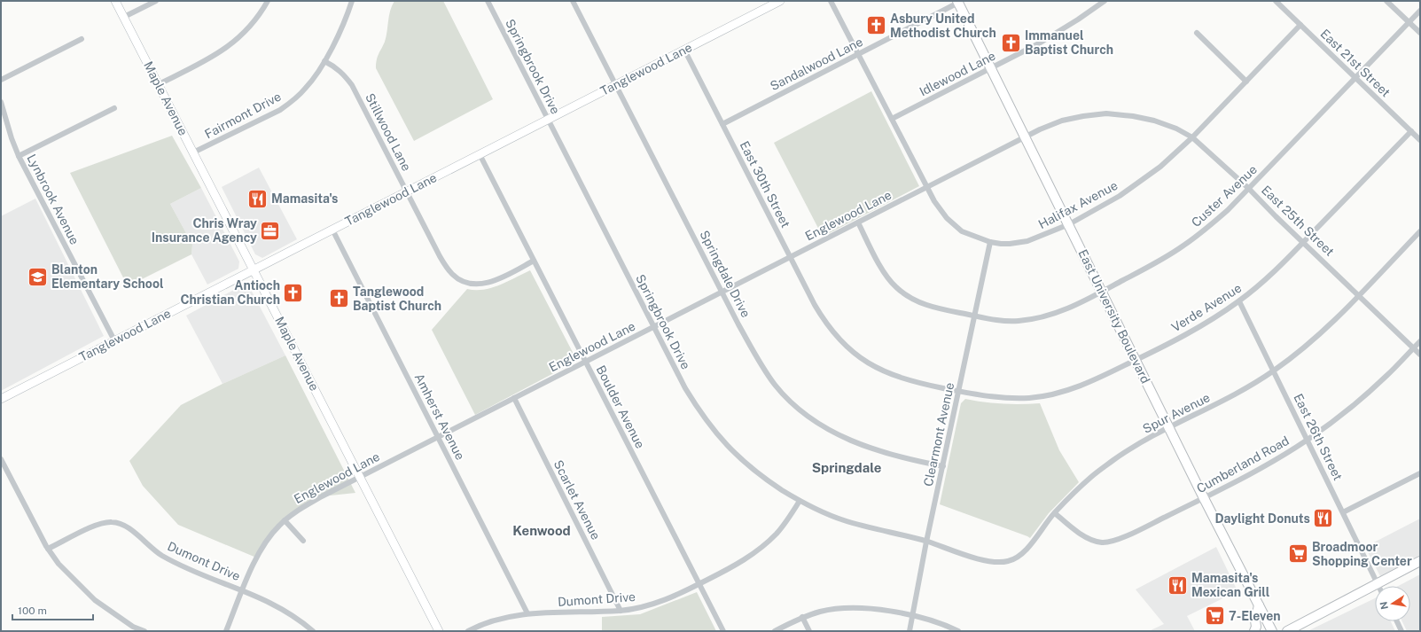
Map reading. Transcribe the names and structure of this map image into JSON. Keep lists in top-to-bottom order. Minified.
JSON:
{"streets":{"main road":["Tanglewood Lane","Maple Avenue","East University Boulevard"],"street":["East 21st Street","Sandalwood Lane","Springbrook Drive","Idlewood Lane","Fairmont Drive","Stillwood Lane","East 30th Street","Custer Avenue","Lynbrook Avenue","Halifax Avenue","Englewood Lane","East 25th Street","Springdale Drive","Verde Avenue","Boulder Avenue","Spur Avenue","Amherst Avenue","Clearmont Avenue","East 26th Street","Cumberland Road","Scarlet Avenue","Dumont Drive"]},"crossings":[["East 21st Street","Custer Avenue"],["East 21st Street","Halifax Avenue"],["East 21st Street","Verde Avenue"],["Sandalwood Lane","East 30th Street"],["Sandalwood Lane","Halifax Avenue"],["Sandalwood Lane","East University Boulevard"],["Springbrook Drive","Tanglewood Lane"],["Springbrook Drive","Englewood Lane"],["Springbrook Drive","Spur Avenue"],["Springbrook Drive","Clearmont Avenue"],["Springbrook Drive","Dumont Drive"],["Tanglewood Lane","Maple Avenue"],["Tanglewood Lane","Stillwood Lane"],["Tanglewood Lane","East 30th Street"],["Tanglewood Lane","Lynbrook Avenue"],["Tanglewood Lane","Springdale Drive"],["Tanglewood Lane","Boulder Avenue"],["Tanglewood Lane","Amherst Avenue"],["Idlewood Lane","Halifax Avenue"],["Idlewood Lane","East University Boulevard"],["Maple Avenue","Fairmont Drive"],["Maple Avenue","Englewood Lane"],["Fairmont Drive","Stillwood Lane"],["Stillwood Lane","Boulder Avenue"],["East 30th Street","Englewood Lane"],["East 30th Street","Verde Avenue"],["East 30th Street","Clearmont Avenue"],["Custer Avenue","Englewood Lane"],["Custer Avenue","East 25th Street"],["Custer Avenue","East University Boulevard"],["Custer Avenue","Clearmont Avenue"],["Halifax Avenue","Englewood Lane"],["Halifax Avenue","East 25th Street"],["Halifax Avenue","East University Boulevard"],["Halifax Avenue","Clearmont Avenue"],["Englewood Lane","East 25th Street"],["Englewood Lane","Springdale Drive"],["Englewood Lane","East University Boulevard"],["Englewood Lane","Boulder Avenue"],["Englewood Lane","Amherst Avenue"],["Englewood Lane","Scarlet Avenue"],["Englewood Lane","Dumont Drive"],["East 25th Street","Verde Avenue"],["East 25th Street","East University Boulevard"],["East 25th Street","Spur Avenue"],["East 25th Street","Cumberland Road"],["Springdale Drive","Clearmont Avenue"],["Verde Avenue","East University Boulevard"],["Verde Avenue","Clearmont Avenue"],["Verde Avenue","East 26th Street"],["East University Boulevard","Spur Avenue"],["East University Boulevard","Cumberland Road"],["Boulder Avenue","Dumont Drive"],["Spur Avenue","Clearmont Avenue"],["Spur Avenue","East 26th Street"],["Spur Avenue","Cumberland Road"],["Amherst Avenue","Dumont Drive"],["East 26th Street","Cumberland Road"],["Scarlet Avenue","Dumont Drive"]],"districts":["Springdale","Kenwood"],"places":{"church":["Asbury United Methodist Church","Immanuel Baptist Church","Antioch Christian Church","Tanglewood Baptist Church"],"restaurant":["Mamasita's","Daylight Donuts","Mamasita's Mexican Grill"],"office":["Chris Wray Insurance Agency"],"school or university":["Blanton Elementary School"],"supermarket":["Broadmoor Shopping Center","7-Eleven"]},"scale_bar":"100 m","north":"left"}
